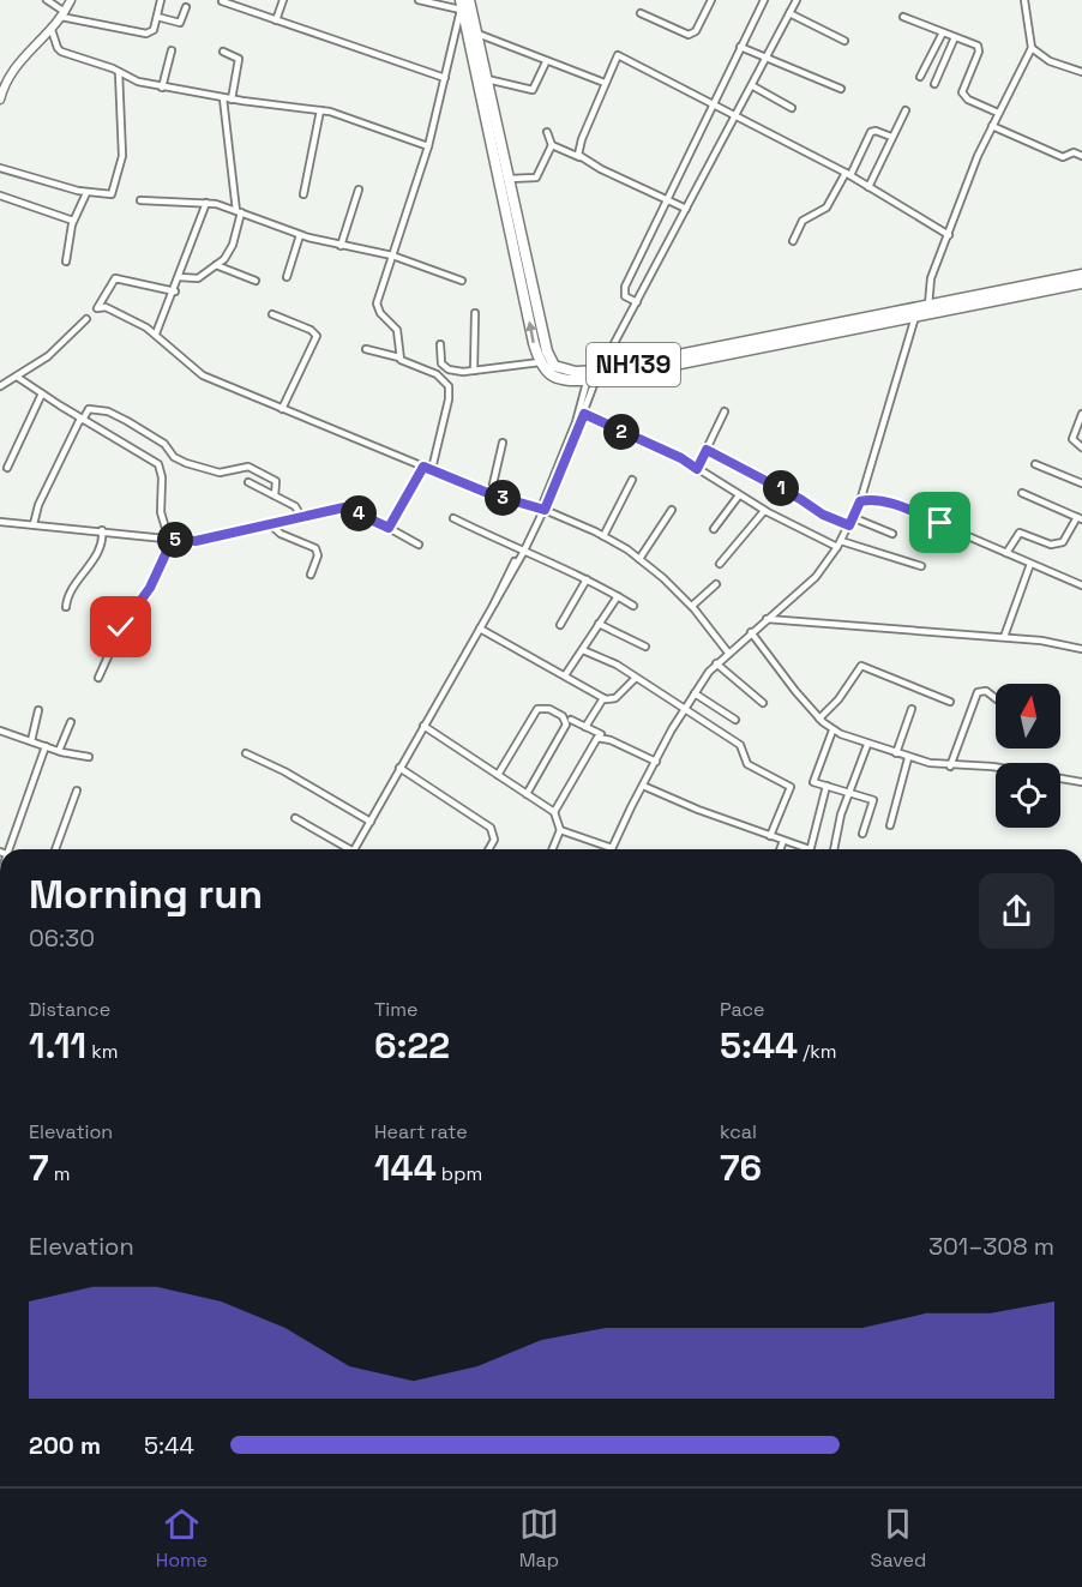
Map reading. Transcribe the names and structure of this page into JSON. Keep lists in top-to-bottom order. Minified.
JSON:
{"streets":{"highway":["NH139"]},"north":"top","page":{"pins":["2","1","3","4","5"],"heading":["Morning run","06:30"],"stats":[["Distance","1.11 km"],["Time","6:22"],["Pace","5:44 /km"],["Elevation","7 m"],["Heart rate","144 bpm"],["kcal","76"]],"chart":["Elevation","301–308 m"],"list":[{"name":"200 m","note":"5:44"}],"tabs":["Home","Map","Saved"]}}
